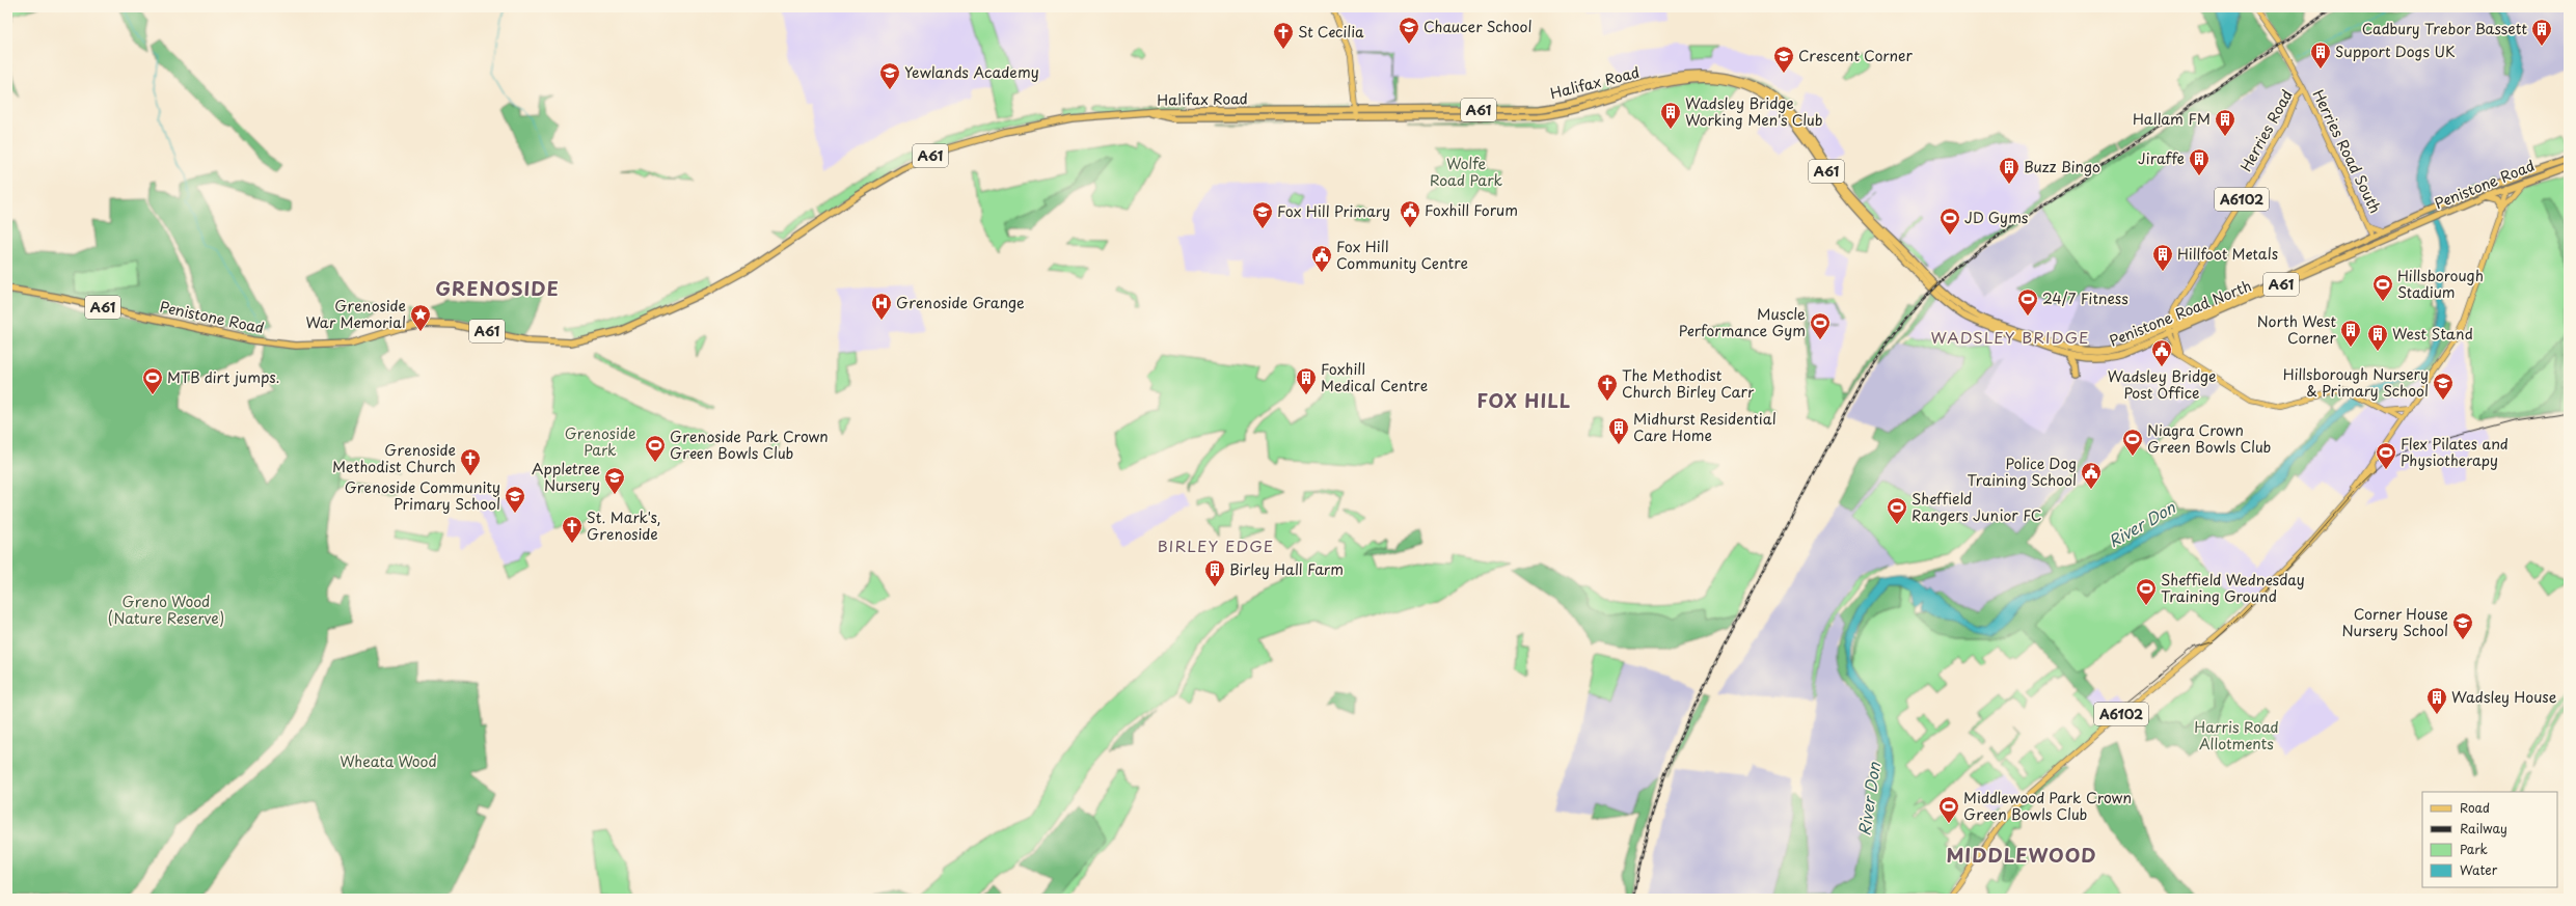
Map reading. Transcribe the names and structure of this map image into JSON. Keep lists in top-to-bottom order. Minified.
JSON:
{"streets":{"highway":["Halifax Road","A61","Penistone Road","Penistone Road North"],"main road":["Herries Road","Herries Road South","A6102"]},"crossings":[["Halifax Road","Penistone Road"],["Halifax Road","Penistone Road North"],["Herries Road","Herries Road South"],["Herries Road","Penistone Road North"],["Herries Road South","Penistone Road North"],["Penistone Road","Penistone Road North"]],"districts":["GRENOSIDE","WADSLEY BRIDGE","FOX HILL","BIRLEY EDGE","MIDDLEWOOD"],"water":["River Don"],"parks":["Wolfe Road Park","Grenoside Park","Greno Wood (Nature Reserve)","Harris Road Allotments","Wheata Wood"],"places":{"school or university":["Chaucer School","Crescent Corner","Yewlands Academy","Fox Hill Primary","Hillsborough Nursery & Primary School","Appletree Nursery","Grenoside Community Primary School","Corner House Nursery School"],"building":["Cadbury Trebor Bassett","Support Dogs UK","Wadsley Bridge Working Men's Club","Hallam FM","Jiraffe","Buzz Bingo","Hillfoot Metals","North West Corner","West Stand","Foxhill Medical Centre","Midhurst Residential Care Home","Birley Hall Farm","Wadsley House"],"church":["St Cecilia","The Methodist Church Birley Carr","Grenoside Methodist Church","St. Mark's, Grenoside"],"public building":["Foxhill Forum","Fox Hill Community Centre","Wadsley Bridge Post Office","Police Dog Training School"],"sports":["JD Gyms","Hillsborough Stadium","24/7 Fitness","Muscle Performance Gym","MTB dirt jumps.","Niagra Crown Green Bowls Club","Grenoside Park Crown Green Bowls Club","Flex Pilates and Physiotherapy","Sheffield Rangers Junior FC","Sheffield Wednesday Training Ground","Middlewood Park Crown Green Bowls Club"],"hospital":["Grenoside Grange"],"place":["Grenoside War Memorial"]},"legend":["Road","Railway","Park","Water"]}
